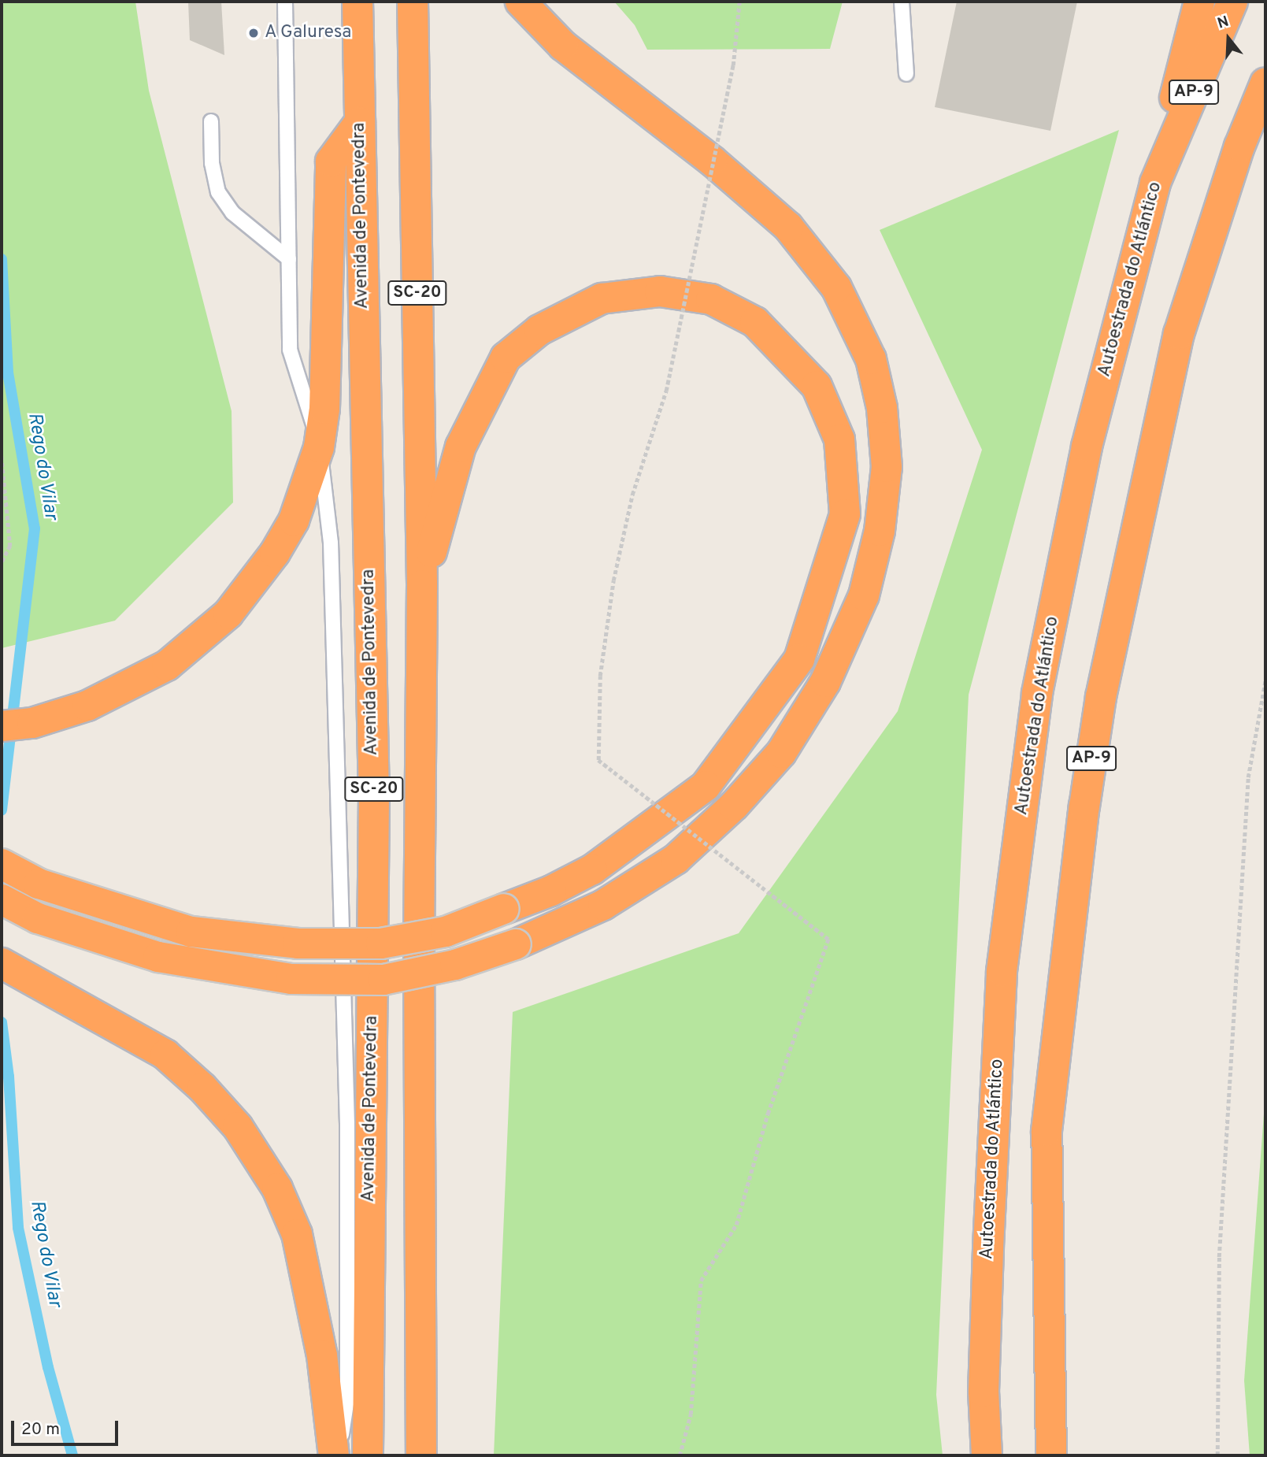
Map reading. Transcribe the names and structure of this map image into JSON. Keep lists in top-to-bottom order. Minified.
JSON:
{"streets":{"highway":["AP-9","Avenida de Pontevedra","Autoestrada do Atlántico","SC-20"]},"water":["Rego do Vilar"],"places":["A Galuresa"],"scale_bar":"20 m","north":"top"}
